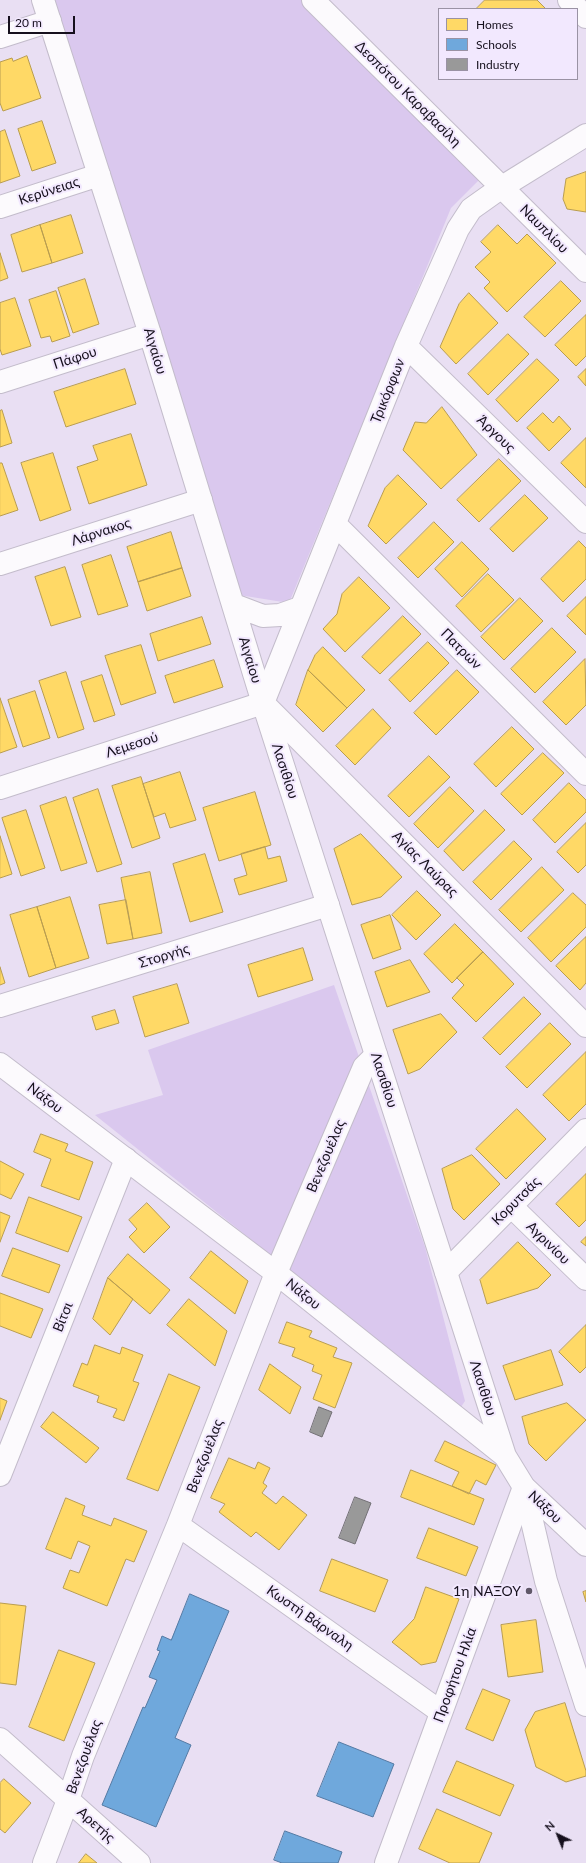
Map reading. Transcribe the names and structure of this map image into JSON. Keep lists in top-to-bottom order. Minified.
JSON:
{"streets":{"street":["Δεσπότου Καραβασίλη","Κερύνειας","Ναυπλίου","Αιγαίου","Πάφου","Τρικόρφων","Άργους","Λάρνακος","Πατρών","Λεμεσού","Λασιθίου","Αγίας Λαύρας","Στοργής","Νάξου","Βενεζουέλας","Κορυτσάς","Αγρινίου","Βίτσι","Κωστή Βάρναλη","Προφήτου Ηλία","Αρετής"]},"crossings":[["Δεσπότου Καραβασίλη","Ναυπλίου"],["Δεσπότου Καραβασίλη","Τρικόρφων"],["Κερύνειας","Αιγαίου"],["Ναυπλίου","Τρικόρφων"],["Αιγαίου","Πάφου"],["Αιγαίου","Τρικόρφων"],["Αιγαίου","Λάρνακος"],["Αιγαίου","Λεμεσού"],["Αιγαίου","Λασιθίου"],["Αιγαίου","Αγίας Λαύρας"],["Τρικόρφων","Άργους"],["Τρικόρφων","Πατρών"],["Τρικόρφων","Λεμεσού"],["Τρικόρφων","Λασιθίου"],["Τρικόρφων","Αγίας Λαύρας"],["Λεμεσού","Λασιθίου"],["Λεμεσού","Αγίας Λαύρας"],["Λασιθίου","Αγίας Λαύρας"],["Λασιθίου","Στοργής"],["Λασιθίου","Νάξου"],["Λασιθίου","Βενεζουέλας"],["Λασιθίου","Κορυτσάς"],["Νάξου","Βενεζουέλας"],["Νάξου","Βίτσι"],["Νάξου","Προφήτου Ηλία"],["Βενεζουέλας","Κωστή Βάρναλη"],["Βενεζουέλας","Αρετής"],["Κορυτσάς","Αγρινίου"],["Κωστή Βάρναλη","Προφήτου Ηλία"]],"places":["1η ΝΑΞΟΥ"],"legend":["Homes","Schools","Industry"],"scale_bar":"20 m","north":"top left"}
